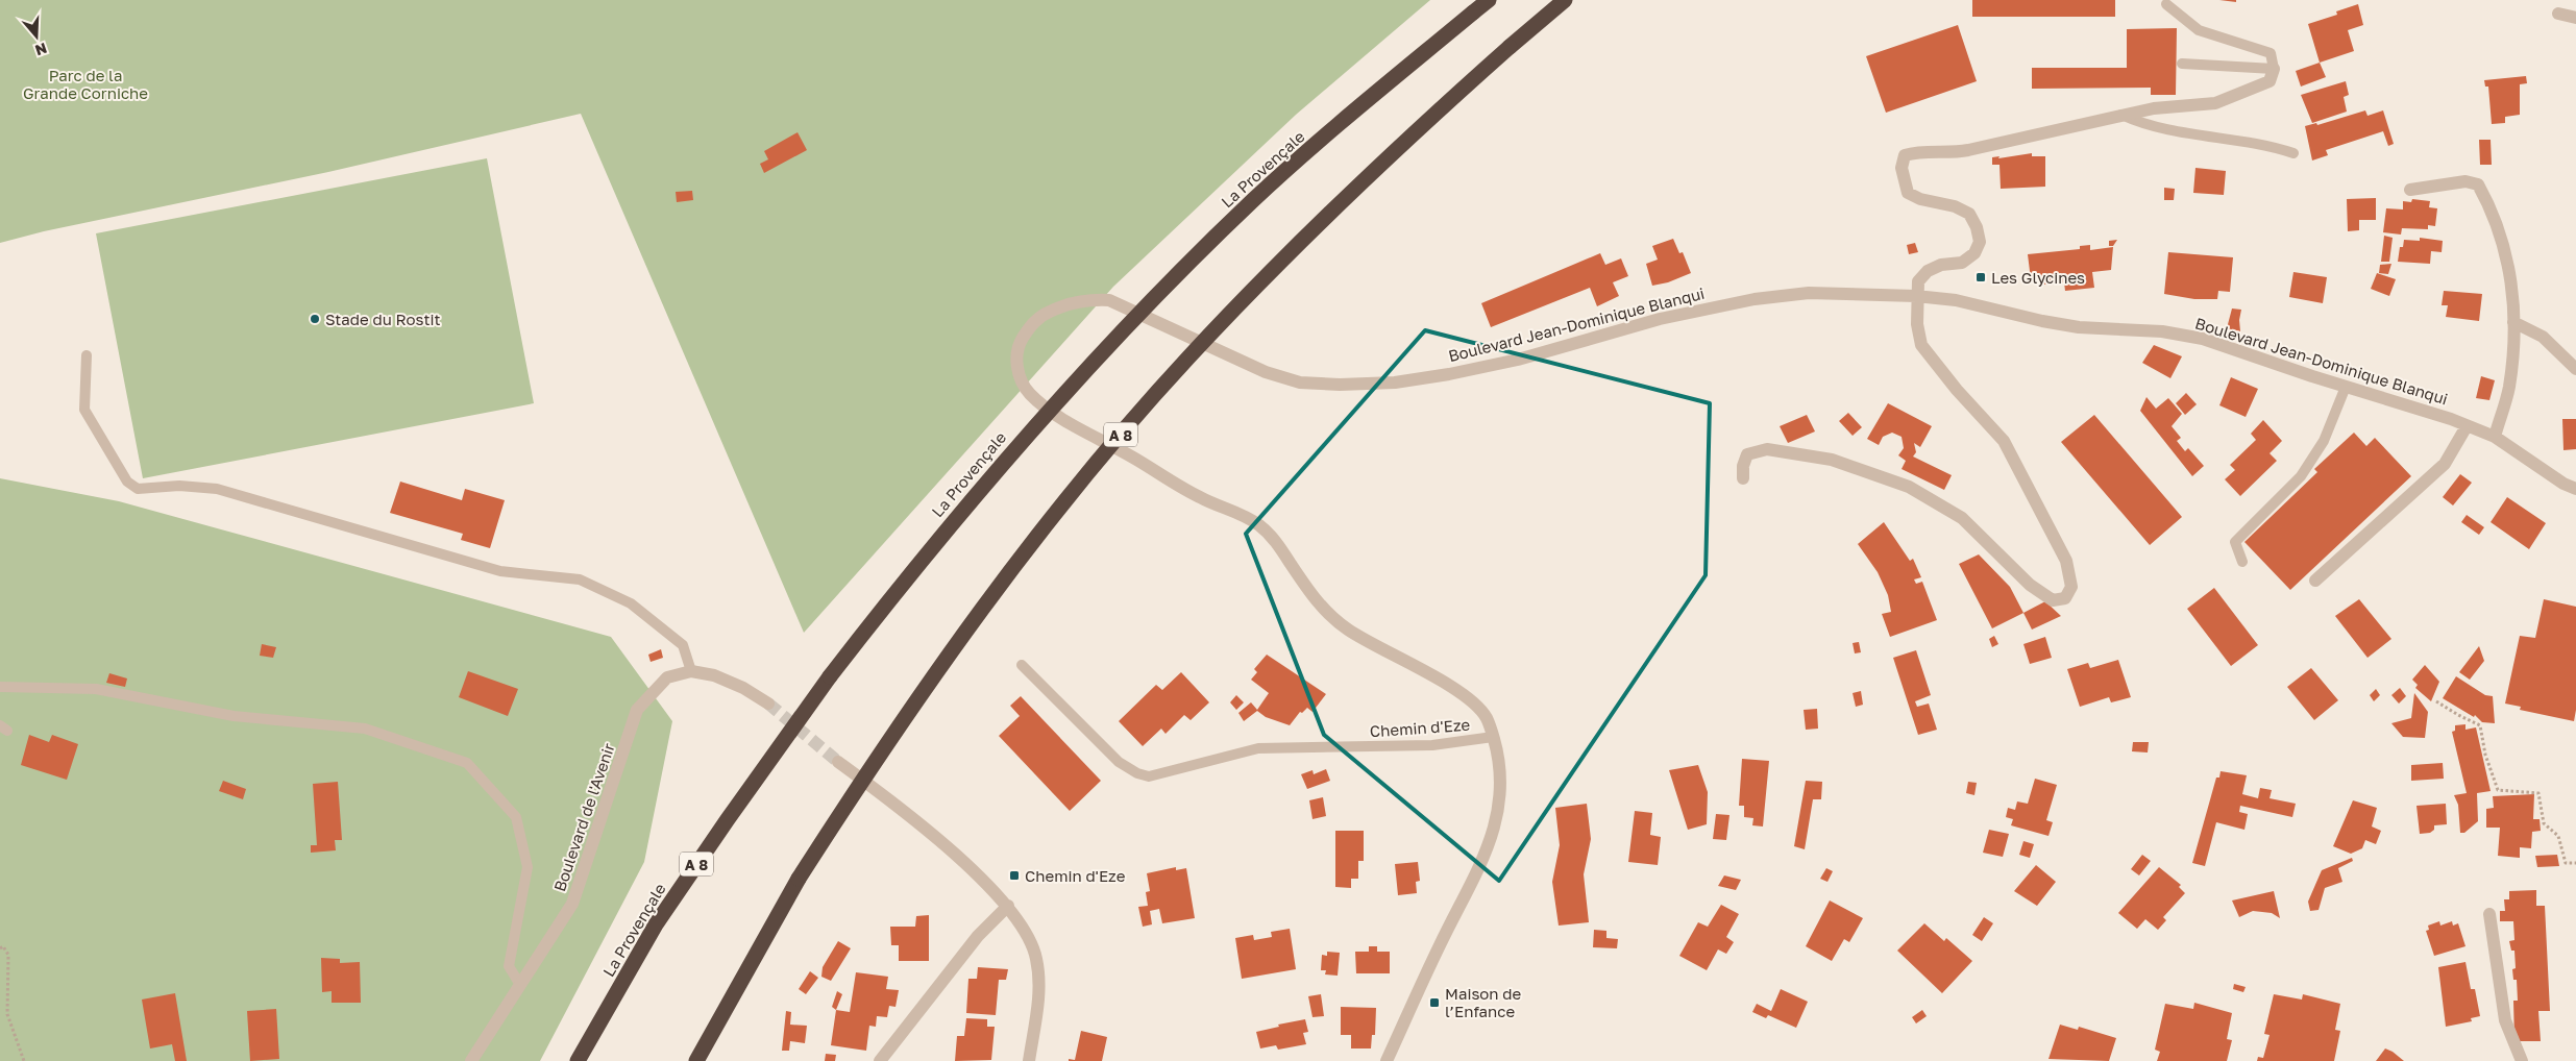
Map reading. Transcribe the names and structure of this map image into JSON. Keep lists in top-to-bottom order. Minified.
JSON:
{"streets":{"highway":["La Provençale","A 8"],"street":["Boulevard Jean-Dominique Blanqui","Boulevard de l'Avenir"],"lane":["Chemin d'Eze"]},"crossings":[["Boulevard Jean-Dominique Blanqui","Chemin d'Eze"]],"parks":["Parc de la Grande Corniche"],"places":{"transit":["Les Glycines","Chemin d'Eze","Maison de l’Enfance"],"other":["Stade du Rostit"]},"north":"bottom"}
